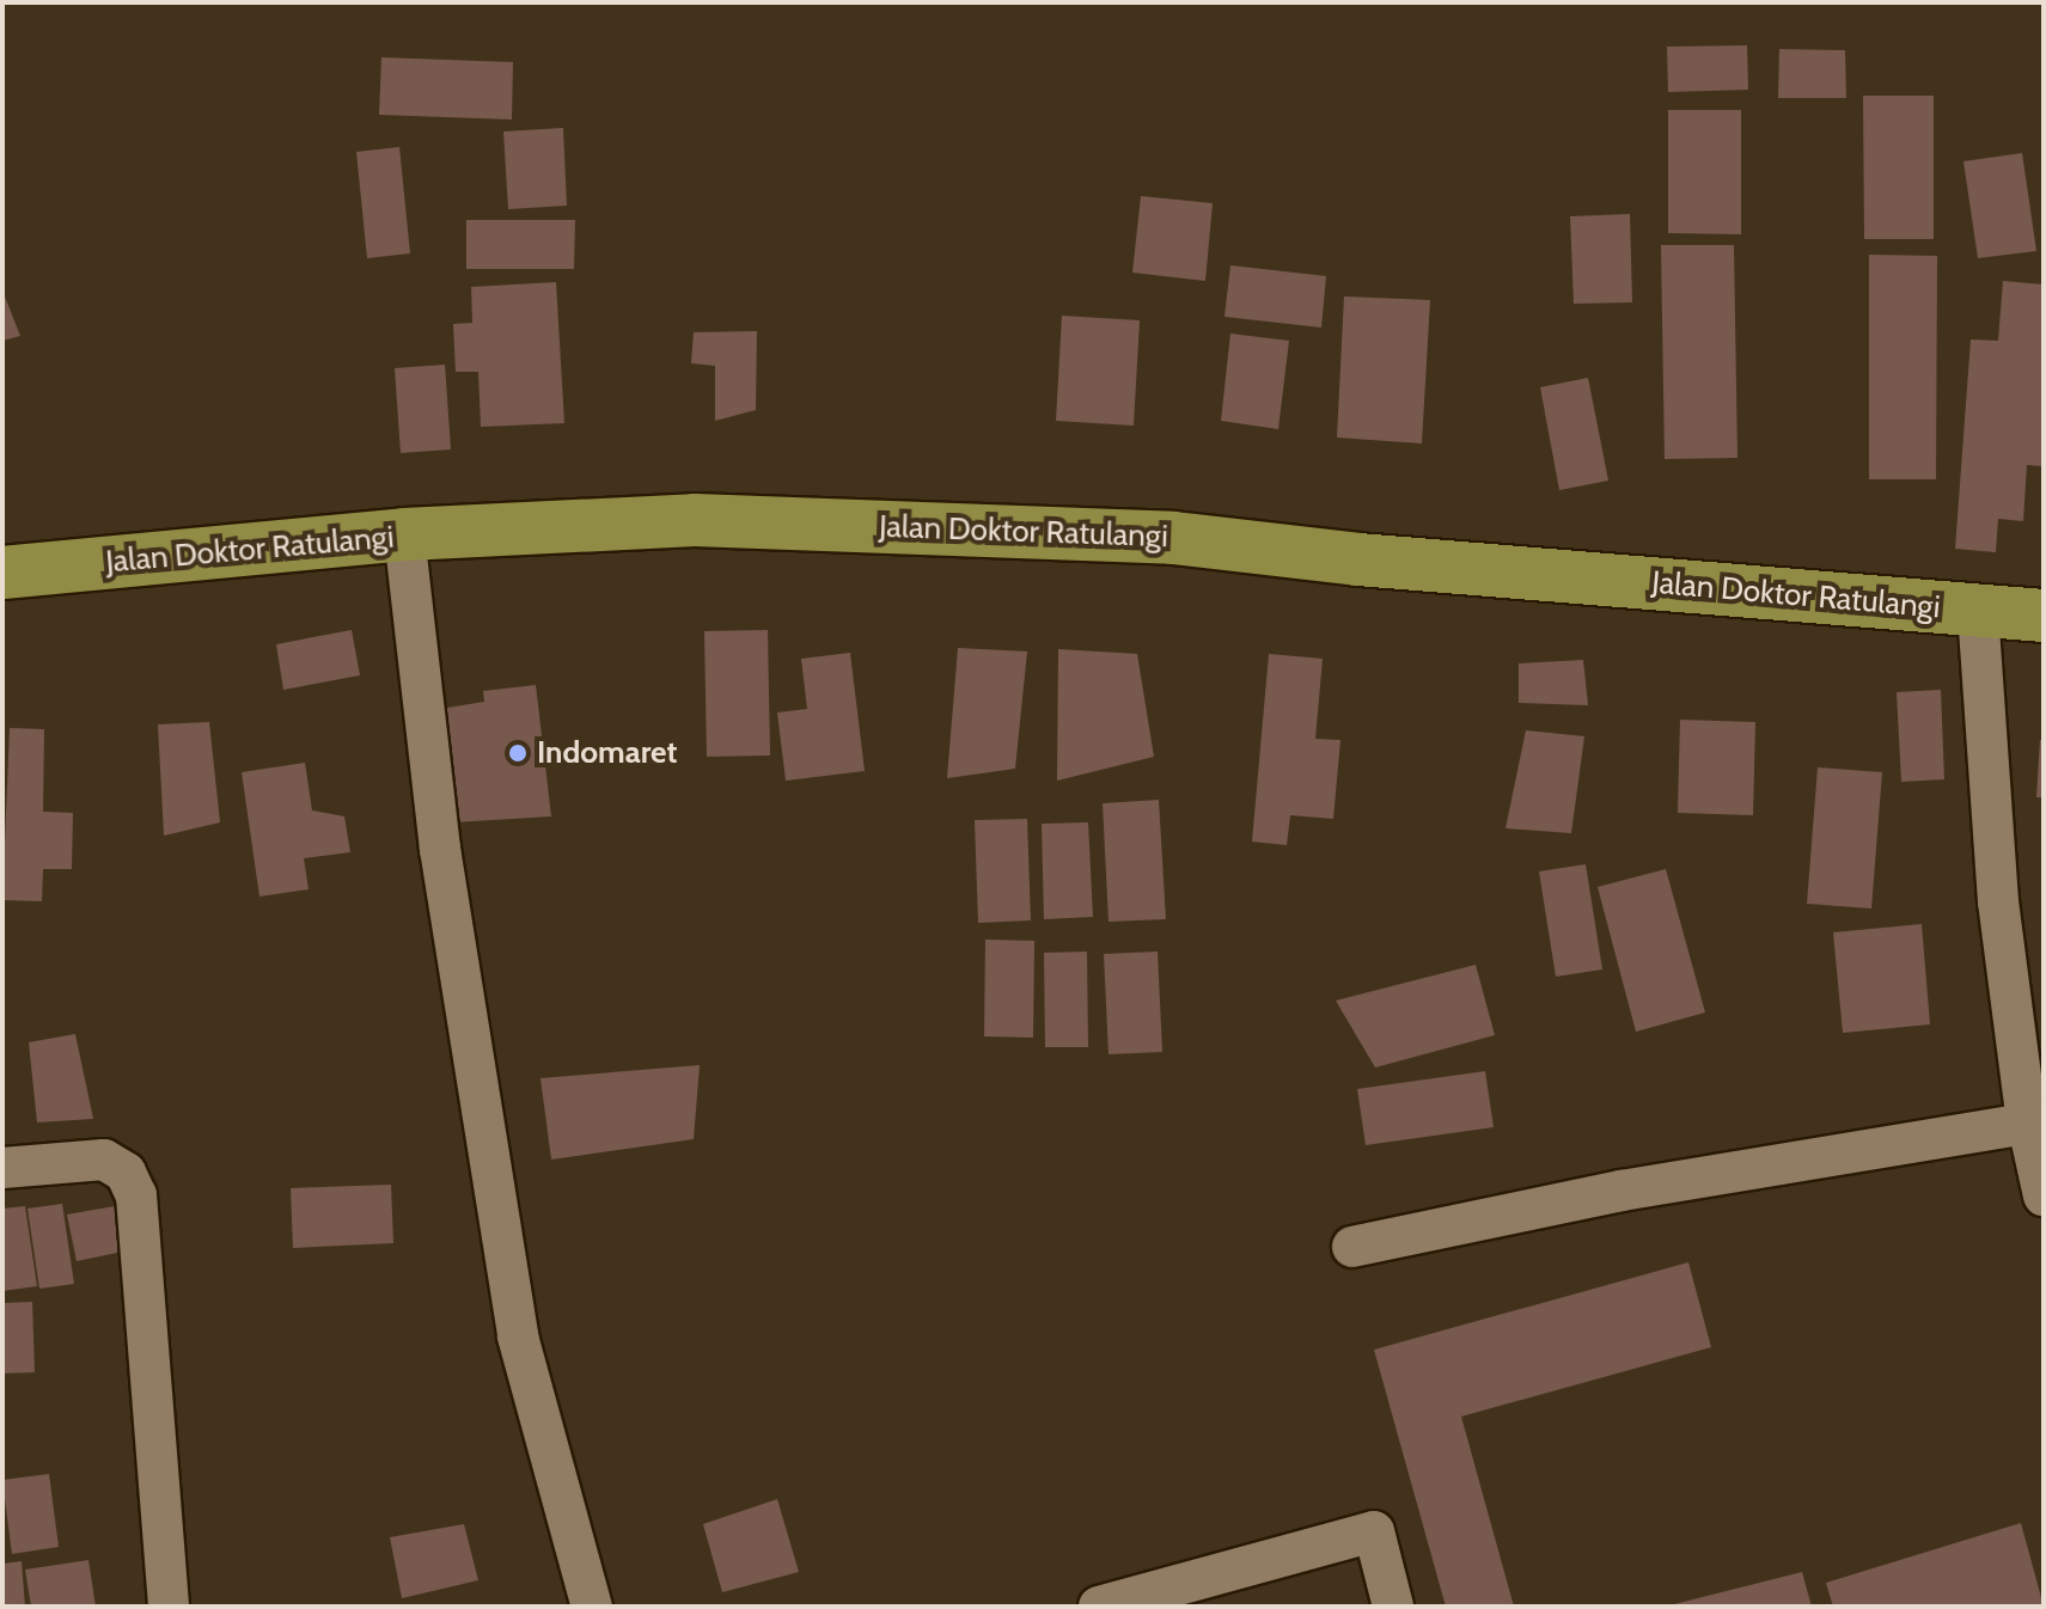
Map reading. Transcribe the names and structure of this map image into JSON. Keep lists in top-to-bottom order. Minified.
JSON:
{"streets":{"highway":["Jalan Doktor Ratulangi"]},"places":["Indomaret"]}
